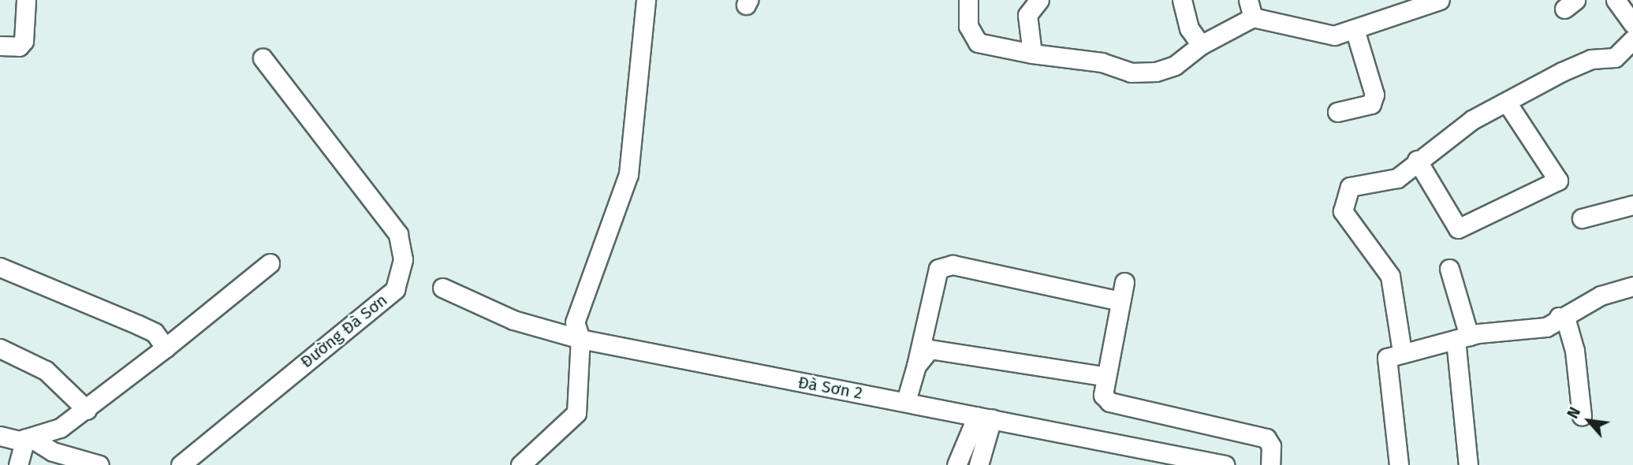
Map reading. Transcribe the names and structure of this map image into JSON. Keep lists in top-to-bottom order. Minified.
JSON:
{"streets":{"street":["Đường Đà Sơn","Đà Sơn 2"]},"north":"top left"}
